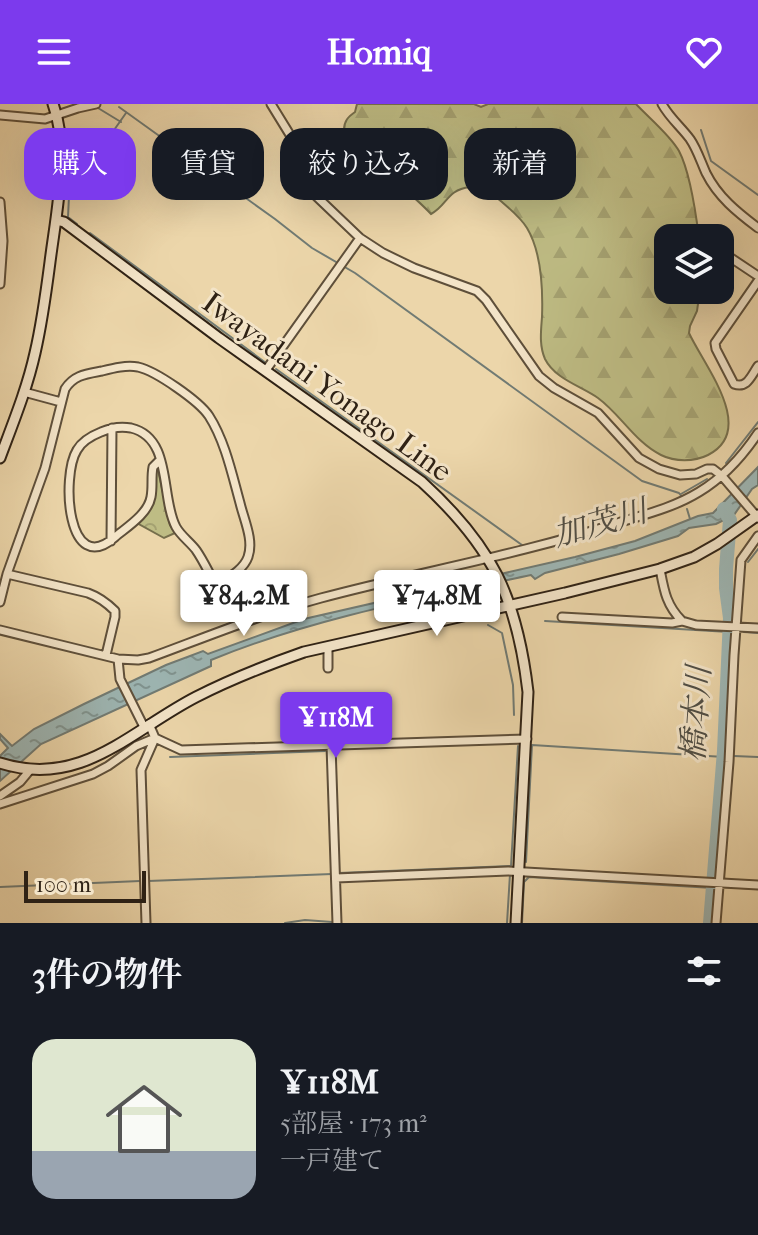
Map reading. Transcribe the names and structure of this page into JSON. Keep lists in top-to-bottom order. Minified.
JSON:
{"streets":{"main road":["Iwayadani Yonago Line"]},"water":["加茂川","橋本川"],"scale_bar":"100 m","page":{"header":"Homiq","chip":["購入","賃貸","絞り込み","新着"],"price":["¥84.2M","¥74.8M","¥118M"],"scale":"100 m","heading":"3件の物件","list":[{"name":"¥118M","note":"5部屋 · 173 m² · 一戸建て"}]}}
